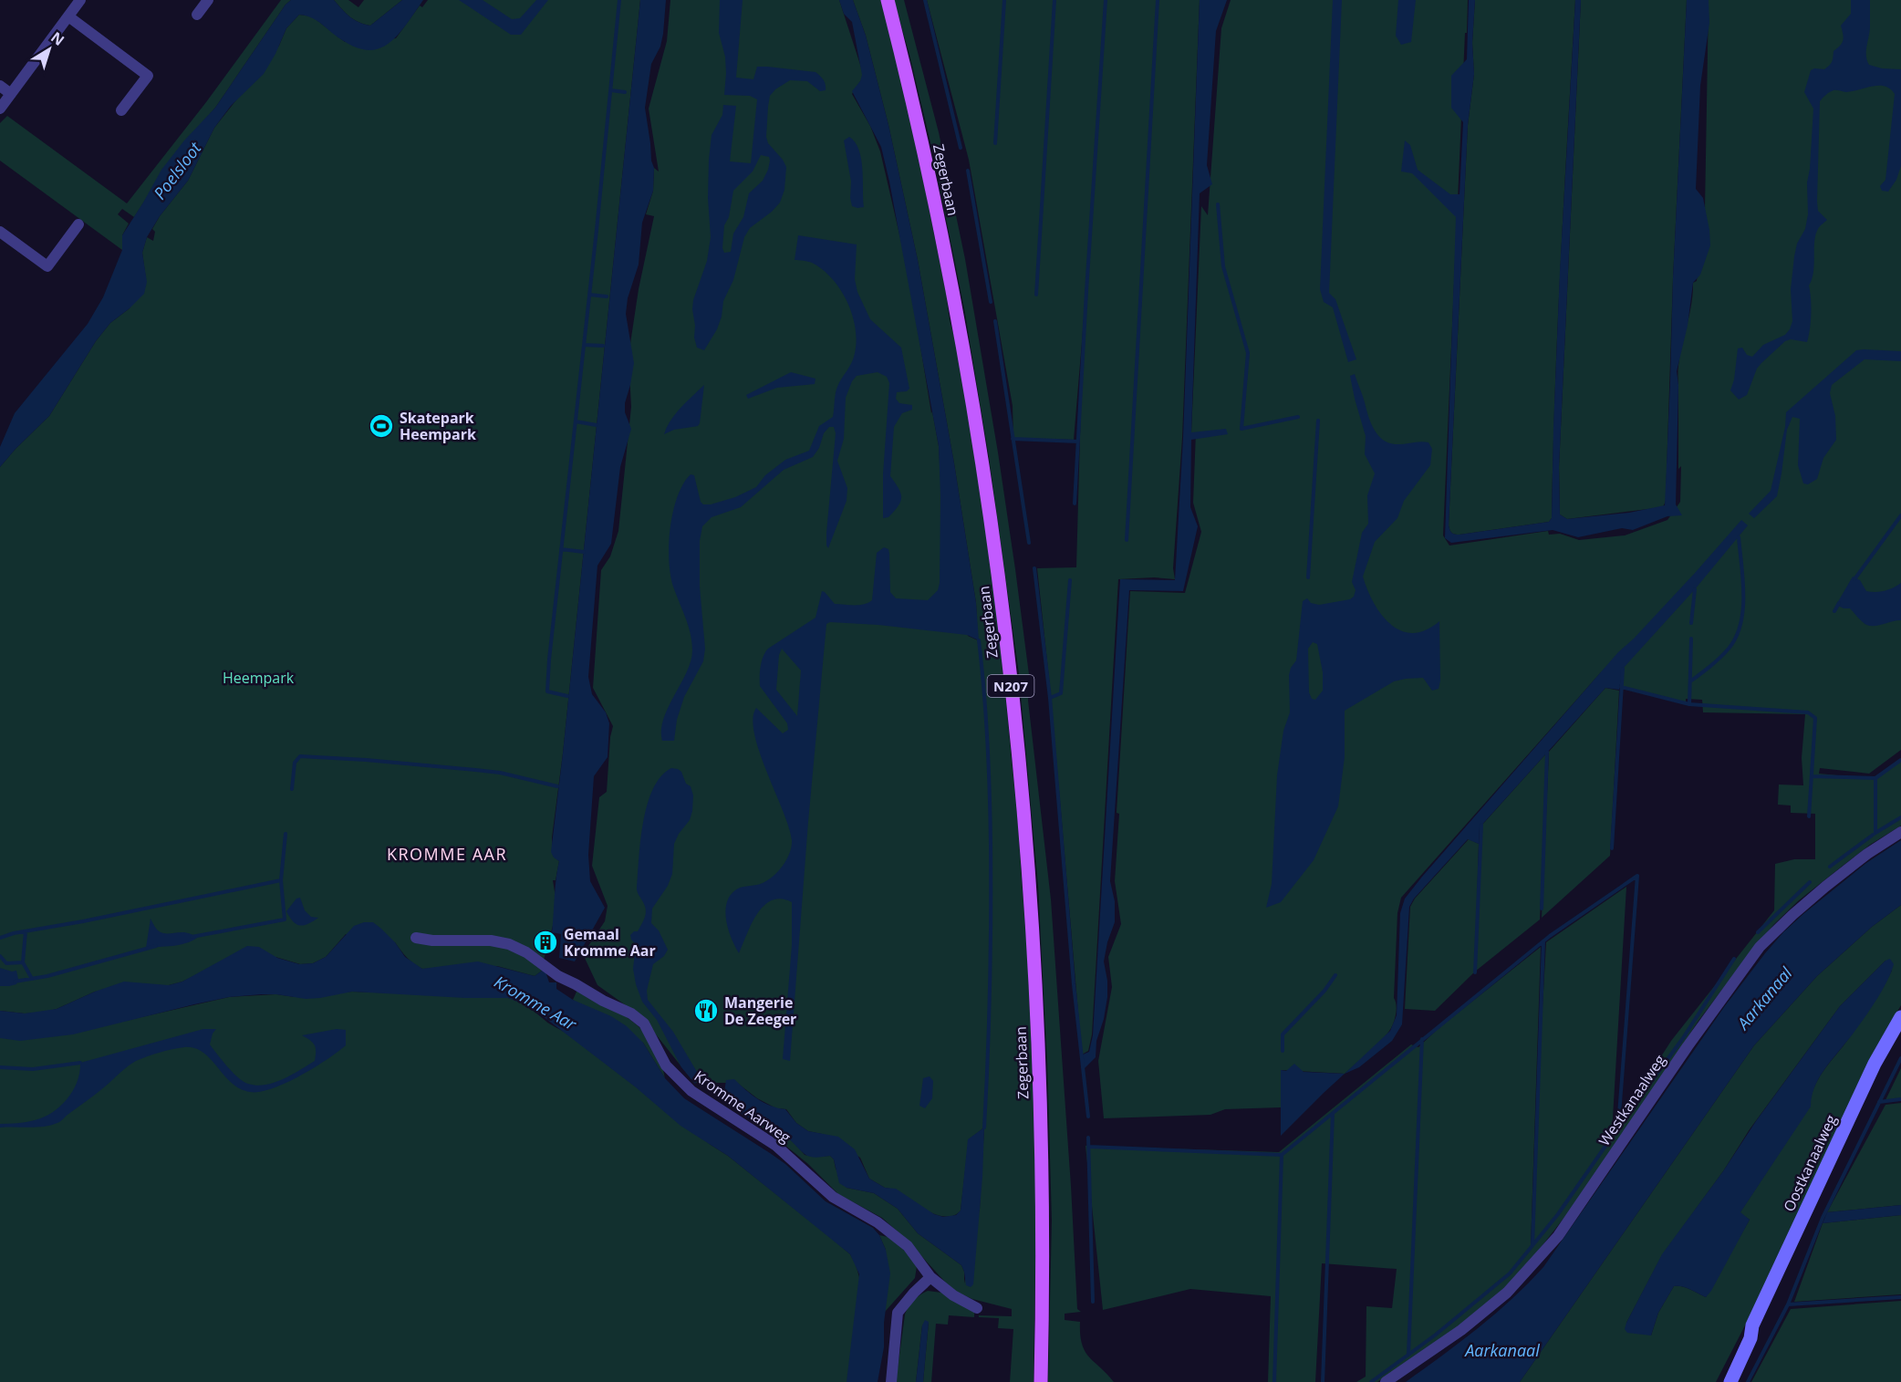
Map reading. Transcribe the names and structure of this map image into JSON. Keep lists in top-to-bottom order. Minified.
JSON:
{"streets":{"main road":["Zegerbaan","N207","Oostkanaalweg"],"street":["Westkanaalweg","Kromme Aarweg"]},"districts":["KROMME AAR"],"water":["Poelsloot","Aarkanaal","Kromme Aar"],"parks":["Heempark"],"places":{"sports":["Skatepark Heempark"],"building":["Gemaal Kromme Aar"],"restaurant":["Mangerie De Zeeger"]},"north":"top right"}
